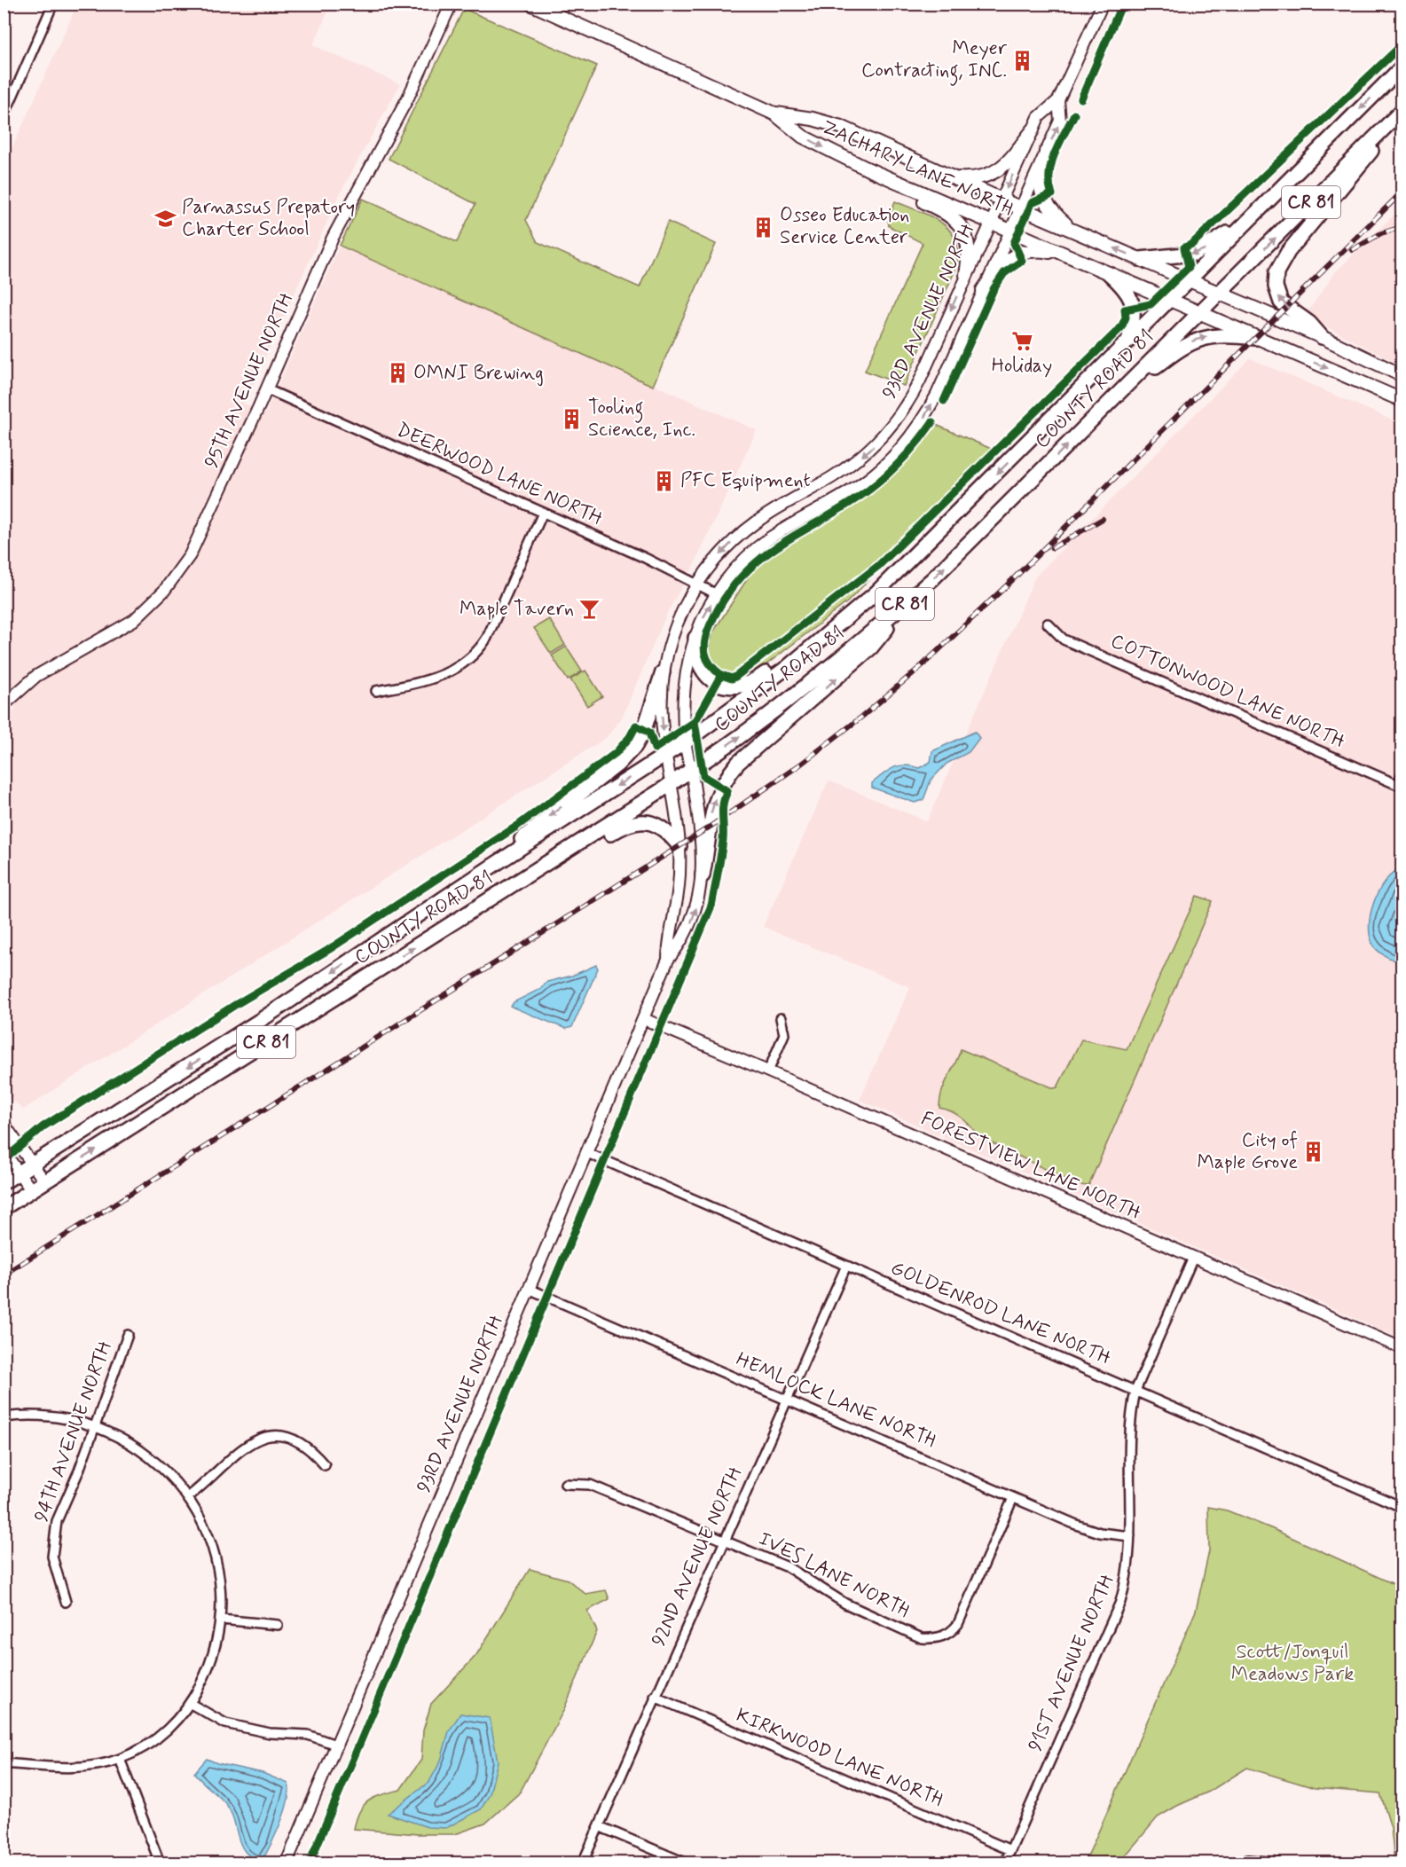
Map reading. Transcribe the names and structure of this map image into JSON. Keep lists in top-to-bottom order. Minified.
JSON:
{"streets":{"highway":["CR 81","COUNTY ROAD 81"],"main road":["ZACHARY LANE NORTH"],"street":["93RD AVENUE NORTH","95TH AVENUE NORTH","DEERWOOD LANE NORTH","COTTONWOOD LANE NORTH","FORESTVIEW LANE NORTH","GOLDENROD LANE NORTH","HEMLOCK LANE NORTH","94TH AVENUE NORTH","92ND AVENUE NORTH","IVES LANE NORTH","91ST AVENUE NORTH","KIRKWOOD LANE NORTH"]},"crossings":[["ZACHARY LANE NORTH","93RD AVENUE NORTH"],["ZACHARY LANE NORTH","COUNTY ROAD 81"],["93RD AVENUE NORTH","COUNTY ROAD 81"],["93RD AVENUE NORTH","DEERWOOD LANE NORTH"],["93RD AVENUE NORTH","FORESTVIEW LANE NORTH"],["93RD AVENUE NORTH","GOLDENROD LANE NORTH"],["93RD AVENUE NORTH","HEMLOCK LANE NORTH"],["95TH AVENUE NORTH","DEERWOOD LANE NORTH"],["FORESTVIEW LANE NORTH","91ST AVENUE NORTH"],["GOLDENROD LANE NORTH","92ND AVENUE NORTH"],["GOLDENROD LANE NORTH","91ST AVENUE NORTH"],["HEMLOCK LANE NORTH","92ND AVENUE NORTH"],["HEMLOCK LANE NORTH","IVES LANE NORTH"],["HEMLOCK LANE NORTH","91ST AVENUE NORTH"],["92ND AVENUE NORTH","IVES LANE NORTH"],["92ND AVENUE NORTH","KIRKWOOD LANE NORTH"],["91ST AVENUE NORTH","KIRKWOOD LANE NORTH"]],"parks":["Scott/Jonquil Meadows Park"],"places":{"building":["Meyer Contracting, INC.","Osseo Education Service Center","OMNI Brewing","Tooling Science, Inc.","PFC Equipment","City of Maple Grove"],"school or university":["Parnassus Prepatory Charter School"],"supermarket":["Holiday"],"bar":["Maple Tavern"]}}
